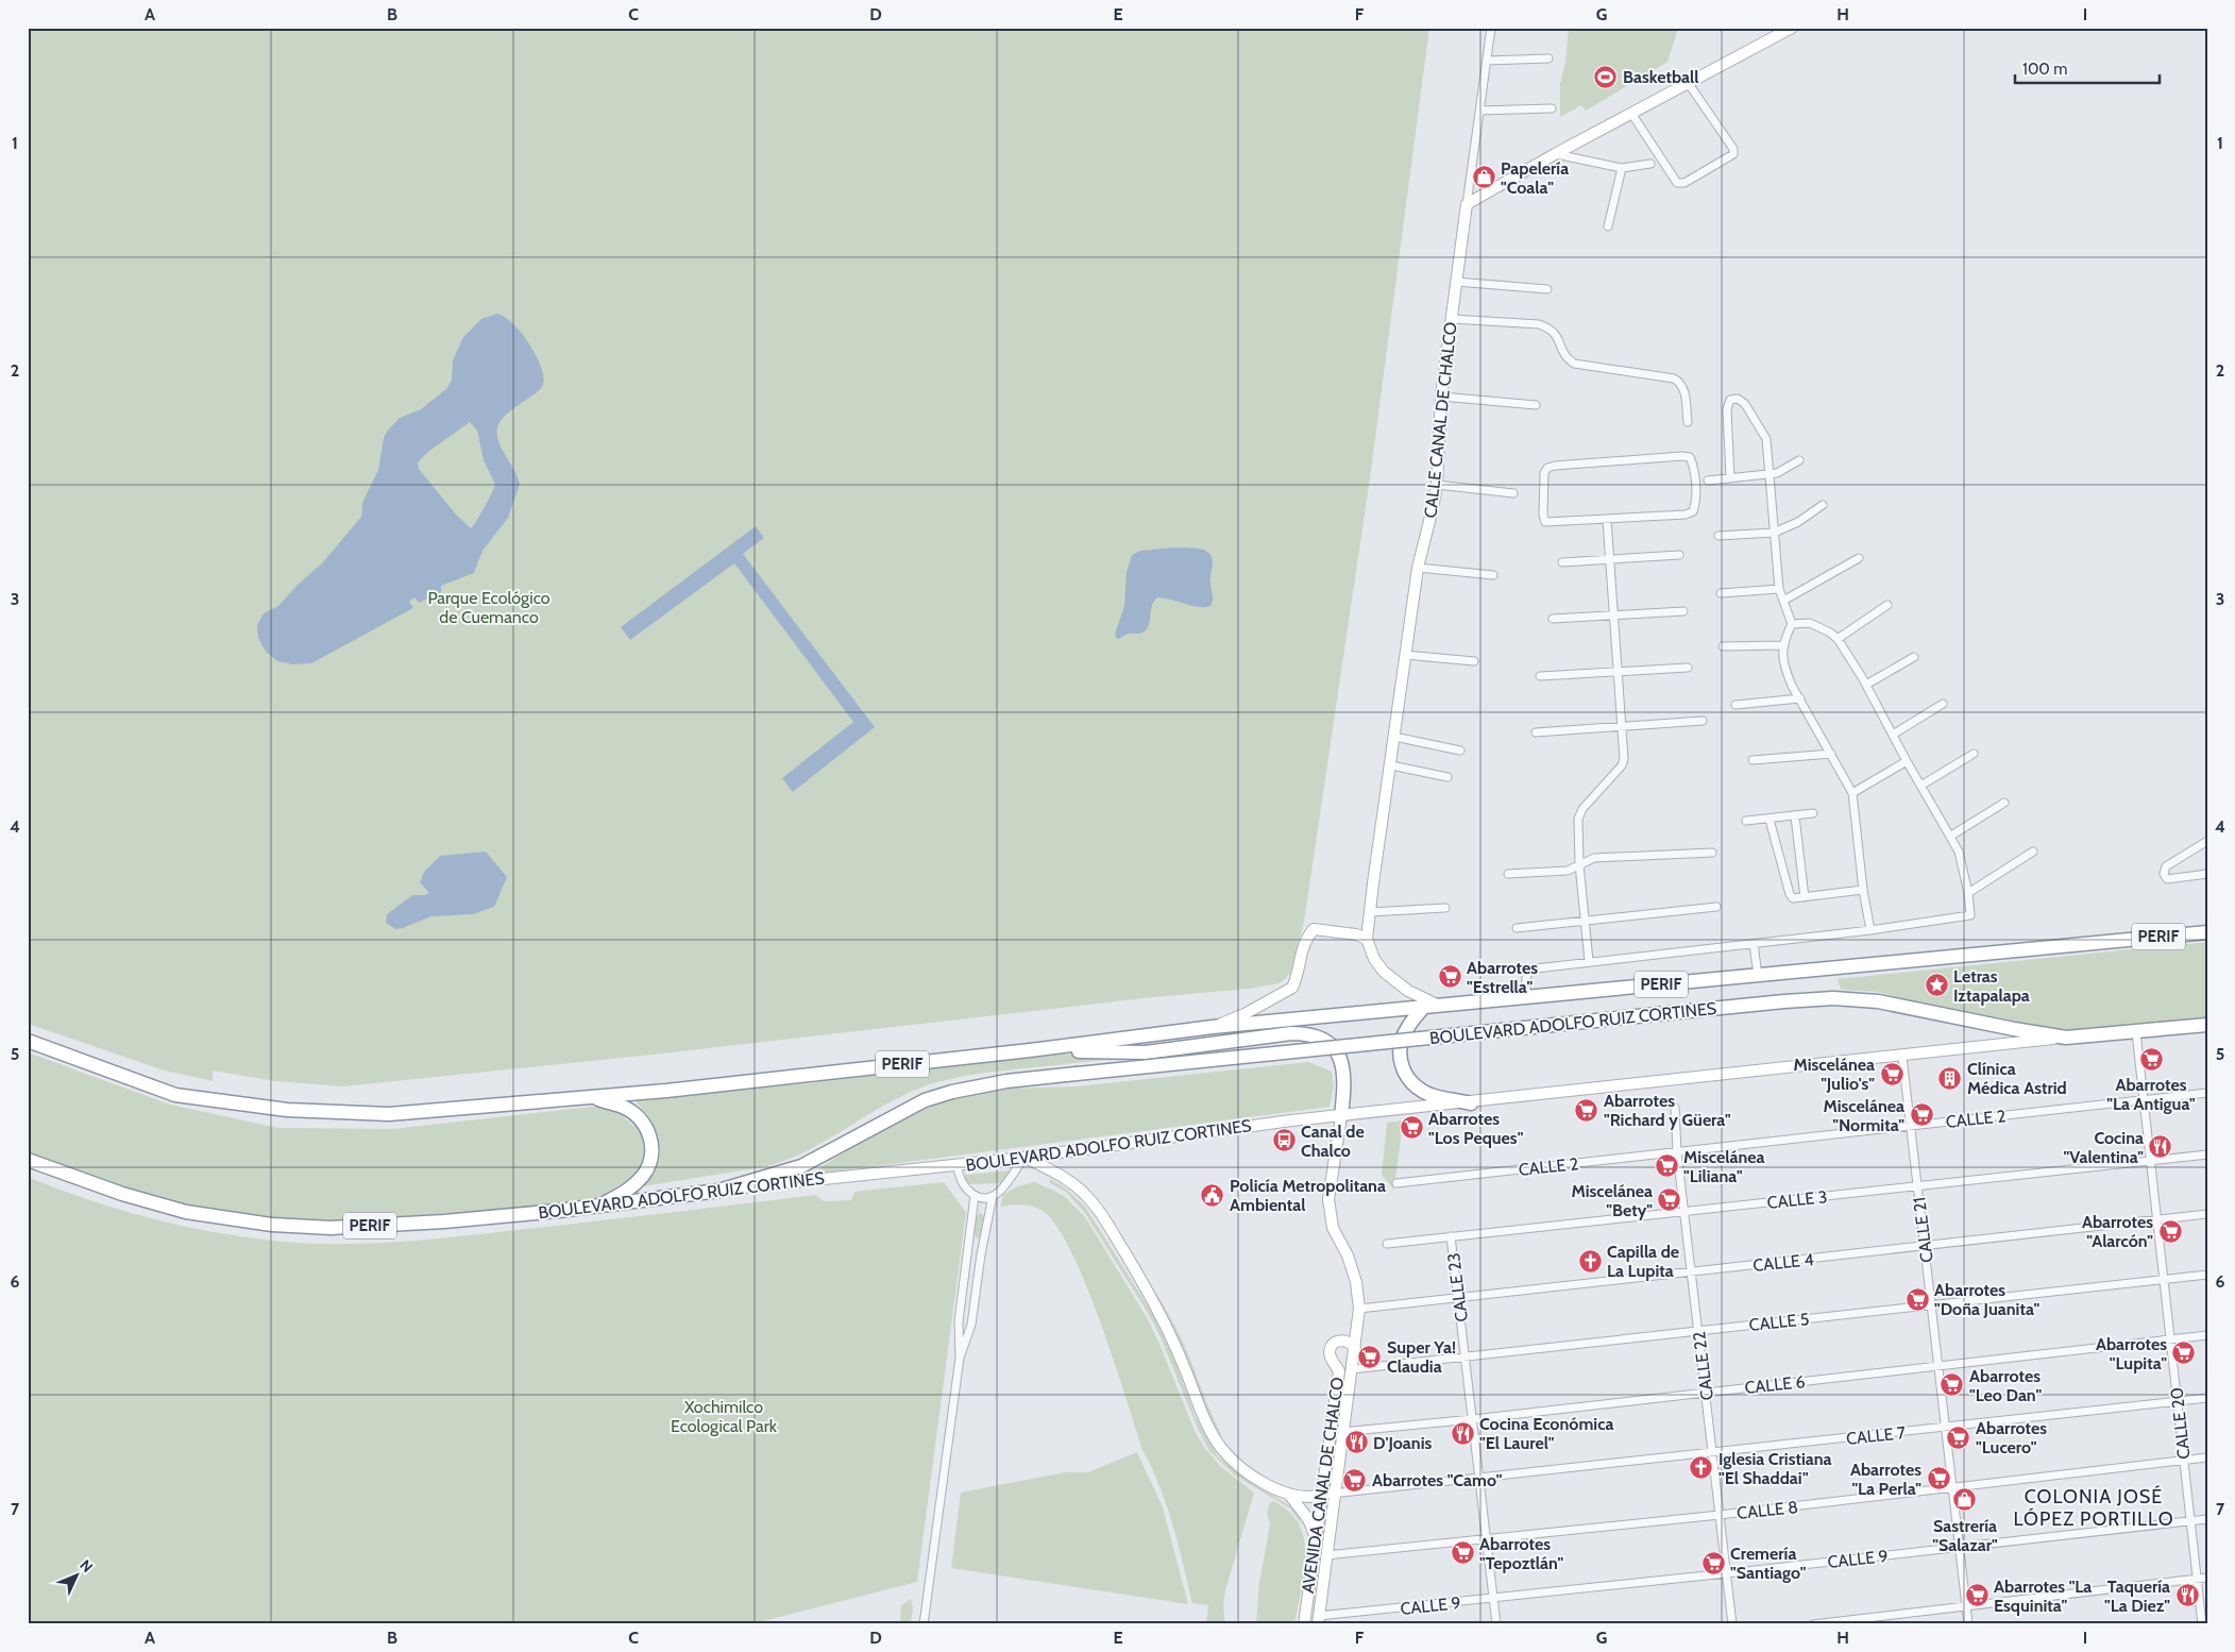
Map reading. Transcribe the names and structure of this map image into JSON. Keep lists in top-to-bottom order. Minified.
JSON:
{"streets":{"highway":["PERIF","BOULEVARD ADOLFO RUIZ CORTINES"],"main road":["CALLE CANAL DE CHALCO","AVENIDA CANAL DE CHALCO"],"street":["CALLE 2","CALLE 3","CALLE 21","CALLE 4","CALLE 23","CALLE 5","CALLE 22","CALLE 6","CALLE 20","CALLE 7","CALLE 8","CALLE 9"]},"crossings":[["PERIF","BOULEVARD ADOLFO RUIZ CORTINES"],["PERIF","CALLE 21"],["PERIF","CALLE 20"],["PERIF","AVENIDA CANAL DE CHALCO"],["BOULEVARD ADOLFO RUIZ CORTINES","AVENIDA CANAL DE CHALCO"],["CALLE 2","CALLE 21"],["CALLE 2","CALLE 22"],["CALLE 2","CALLE 20"],["CALLE 3","CALLE 21"],["CALLE 3","CALLE 23"],["CALLE 3","CALLE 22"],["CALLE 3","CALLE 20"],["CALLE 21","CALLE 4"],["CALLE 21","CALLE 5"],["CALLE 21","CALLE 6"],["CALLE 21","CALLE 7"],["CALLE 21","CALLE 8"],["CALLE 21","CALLE 9"],["CALLE 4","CALLE 23"],["CALLE 4","CALLE 22"],["CALLE 4","CALLE 20"],["CALLE 4","AVENIDA CANAL DE CHALCO"],["CALLE 23","CALLE 5"],["CALLE 23","CALLE 6"],["CALLE 23","CALLE 7"],["CALLE 23","CALLE 8"],["CALLE 23","CALLE 9"],["CALLE 5","CALLE 22"],["CALLE 5","CALLE 20"],["CALLE 5","AVENIDA CANAL DE CHALCO"],["CALLE 22","CALLE 6"],["CALLE 22","CALLE 7"],["CALLE 22","CALLE 8"],["CALLE 22","CALLE 9"],["CALLE 6","CALLE 20"],["CALLE 6","AVENIDA CANAL DE CHALCO"],["CALLE 20","CALLE 7"],["CALLE 20","CALLE 8"],["CALLE 20","CALLE 9"],["CALLE 7","AVENIDA CANAL DE CHALCO"],["AVENIDA CANAL DE CHALCO","CALLE 8"],["AVENIDA CANAL DE CHALCO","CALLE 9"]],"districts":["COLONIA JOSÉ LÓPEZ PORTILLO"],"parks":["Parque Ecológico de Cuemanco","Xochimilco Ecological Park"],"places":{"sports":["Basketball"],"shop":["Papelería \"Coala\"","Sastrería \"Salazar\""],"supermarket":["Abarrotes \"Estrella\"","Abarrotes \"La Antigua\"","Miscelánea \"Julio's\"","Abarrotes \"Richard y Güera\"","Miscelánea \"Normita\"","Abarrotes \"Los Peques\"","Miscelánea \"Liliana\"","Miscelánea \"Bety\"","Abarrotes \"Alarcón\"","Abarrotes \"Doña Juanita\"","Abarrotes \"Lupita\"","Super Ya! Claudia","Abarrotes \"Leo Dan\"","Abarrotes \"Lucero\"","Abarrotes \"La Perla\"","Abarrotes \"Camo\"","Abarrotes \"Tepoztlán\"","Cremería \"Santiago\"","Abarrotes \"La Esquinita\""],"place":["Letras Iztapalapa"],"building":["Clínica Médica Astrid"],"bus stop":["Canal de Chalco"],"restaurant":["Cocina \"Valentina\"","Cocina Económica \"El Laurel\"","D'Joanis","Taquería \"La Diez\""],"public building":["Policía Metropolitana Ambiental"],"church":["Capilla de La Lupita","Iglesia Cristiana \"El Shaddai\""]},"scale_bar":"100 m","north":"top right","grid":{"columns":["A","B","C","D","E","F","G","H","I"],"rows":["1","2","3","4","5","6","7"]}}
